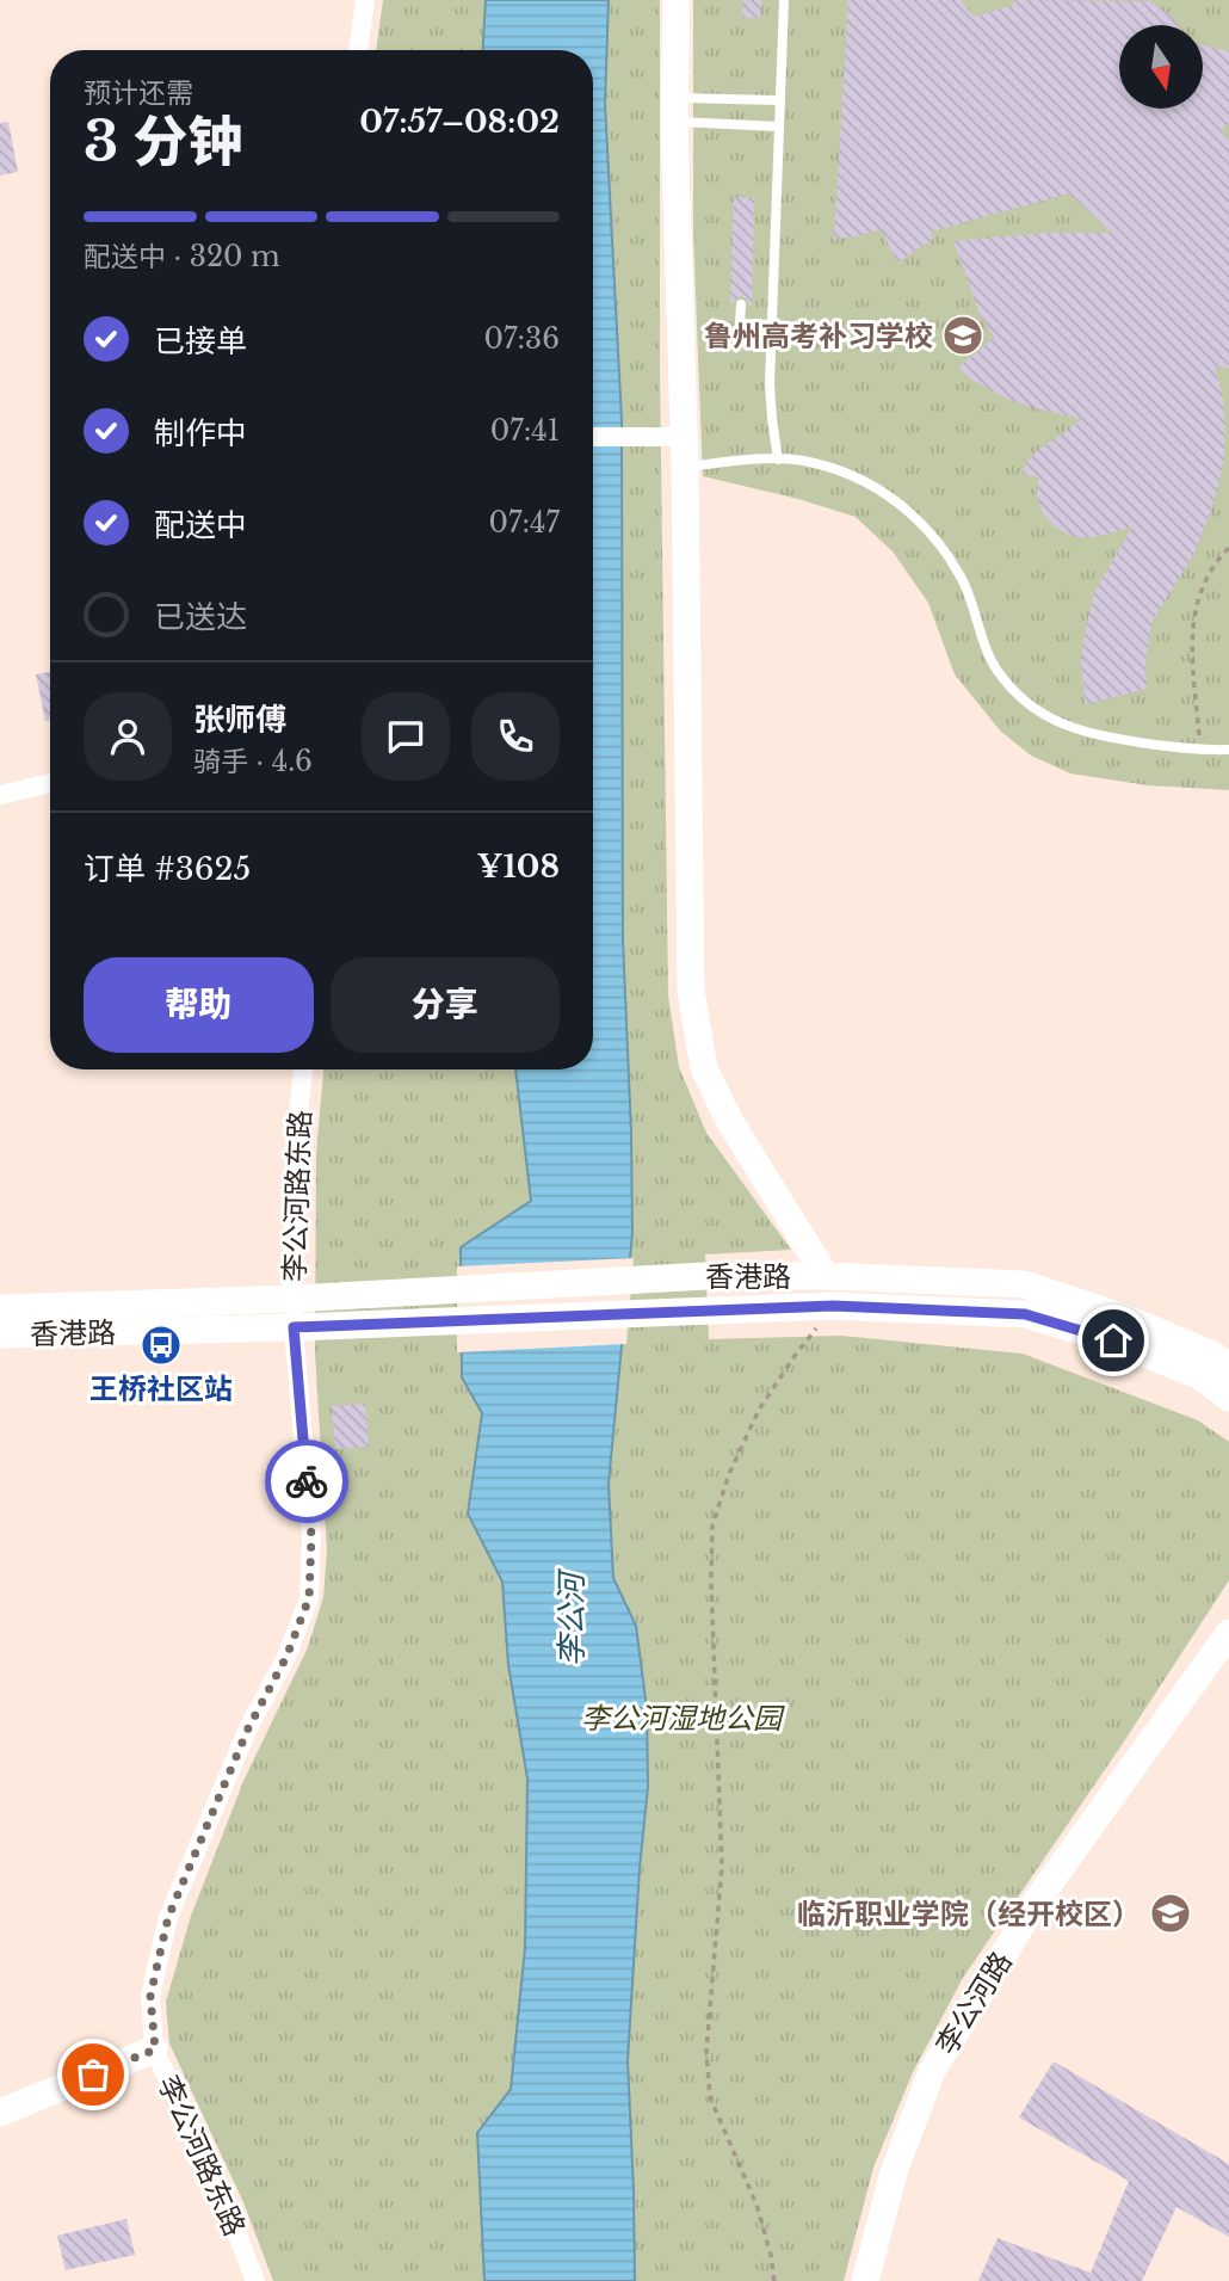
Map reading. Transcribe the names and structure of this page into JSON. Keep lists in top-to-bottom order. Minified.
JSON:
{"streets":{"main road":["香港路","李公河路"],"street":["李公河路东路"]},"crossings":[["李公河路东路","香港路"]],"water":["李公河"],"parks":["李公河湿地公园"],"places":{"school or university":["鲁州高考补习学校","临沂职业学院（经开校区）"],"bus stop":["王桥社区站"]},"north":"bottom","page":{"heading":["3 分钟","预计还需","07:57–08:02"],"panel":["张师傅","骑手 · 4.6","订单 #3625","¥108"],"bar":"配送中 · 320 m","list":[["已接单","07:36"],["制作中","07:41"],["配送中","07:47"],"已送达"],"buttons":["帮助","分享"]}}
